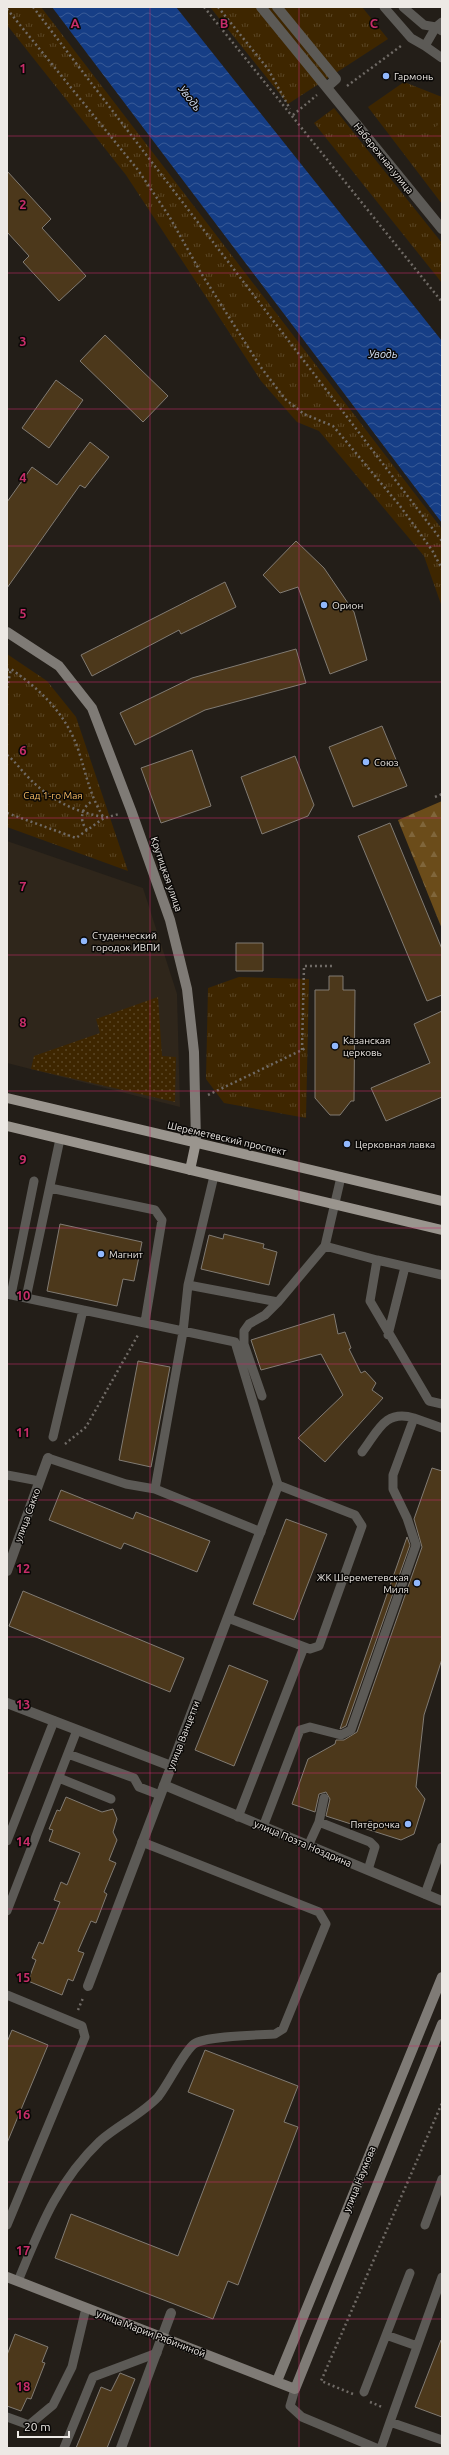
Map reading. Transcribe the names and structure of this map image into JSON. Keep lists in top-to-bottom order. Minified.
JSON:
{"streets":{"main road":["Крутицкая улица","Шереметевский проспект"],"street":["Набережная улица","улица Сакко","улица Ванцетти","улица Поэта Ноздрина","улица Наумова","улица Марии Рябининой"]},"crossings":[["Крутицкая улица","Шереметевский проспект"],["улица Ванцетти","улица Поэта Ноздрина"],["улица Наумова","улица Марии Рябининой"]],"water":["Уводь"],"parks":["Сад 1-го Мая"],"places":["Гармонь","Орион","Союз","Студенческий городок ИВПИ","Казанская церковь","Церковная лавка","Магнит","ЖК Шереметевская Миля","Пятёрочка"],"scale_bar":"20 m","grid":{"columns":["A","B","C"],"rows":["1","2","3","4","5","6","7","8","9","10","11","12","13","14","15","16","17","18"]}}
